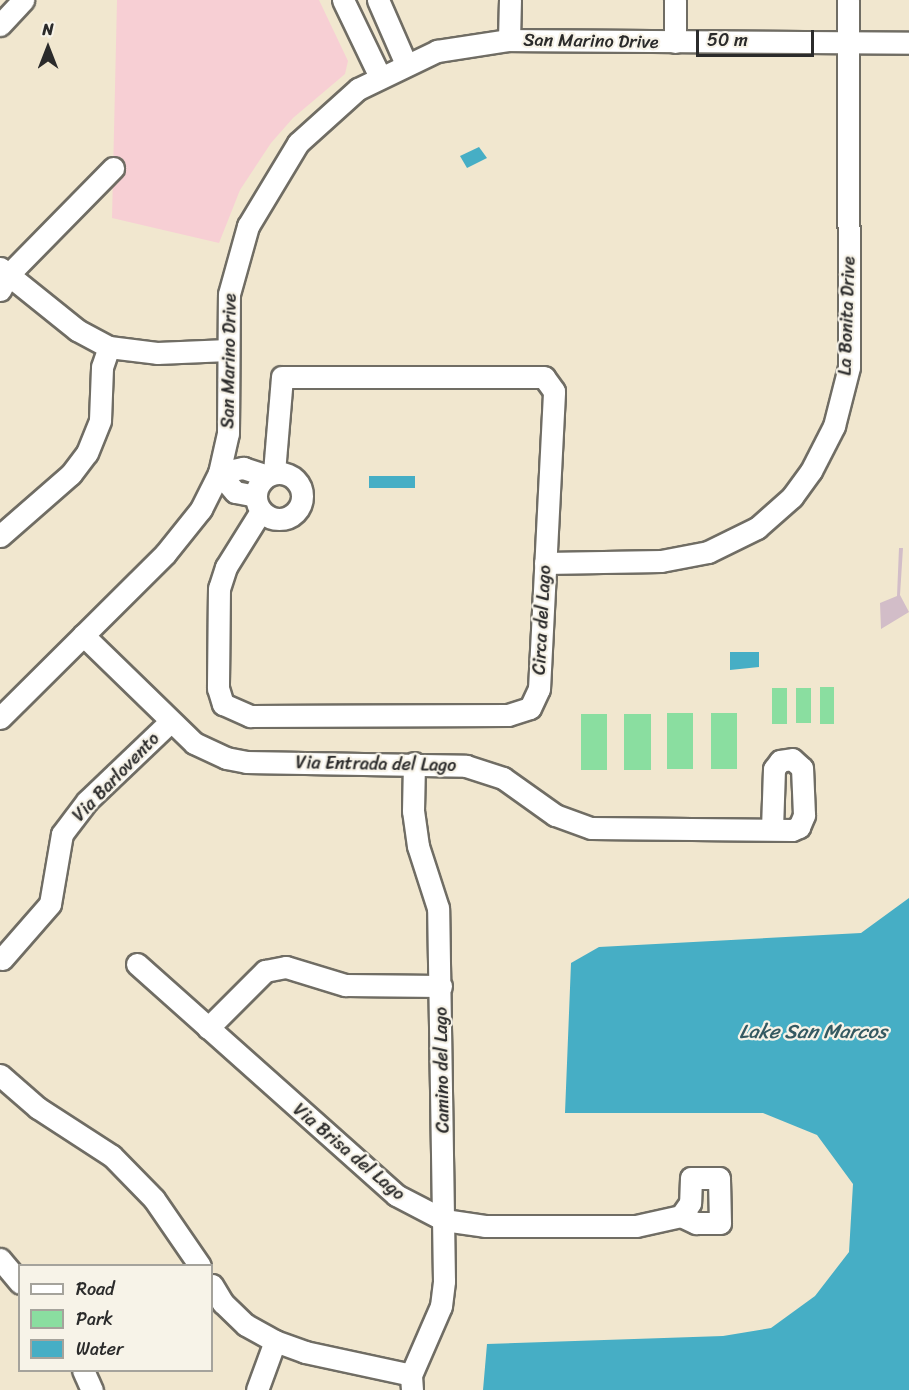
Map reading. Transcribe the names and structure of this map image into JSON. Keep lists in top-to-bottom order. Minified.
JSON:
{"streets":{"street":["San Marino Drive","La Bonita Drive","Circa del Lago","Via Entrada del Lago","Via Barlovento","Camino del Lago","Via Brisa del Lago"]},"crossings":[["San Marino Drive","La Bonita Drive"],["San Marino Drive","Via Entrada del Lago"],["La Bonita Drive","Circa del Lago"],["Via Entrada del Lago","Via Barlovento"],["Via Entrada del Lago","Camino del Lago"],["Camino del Lago","Via Brisa del Lago"]],"water":["Lake San Marcos"],"legend":["Road","Park","Water"],"scale_bar":"50 m","north":"top"}
